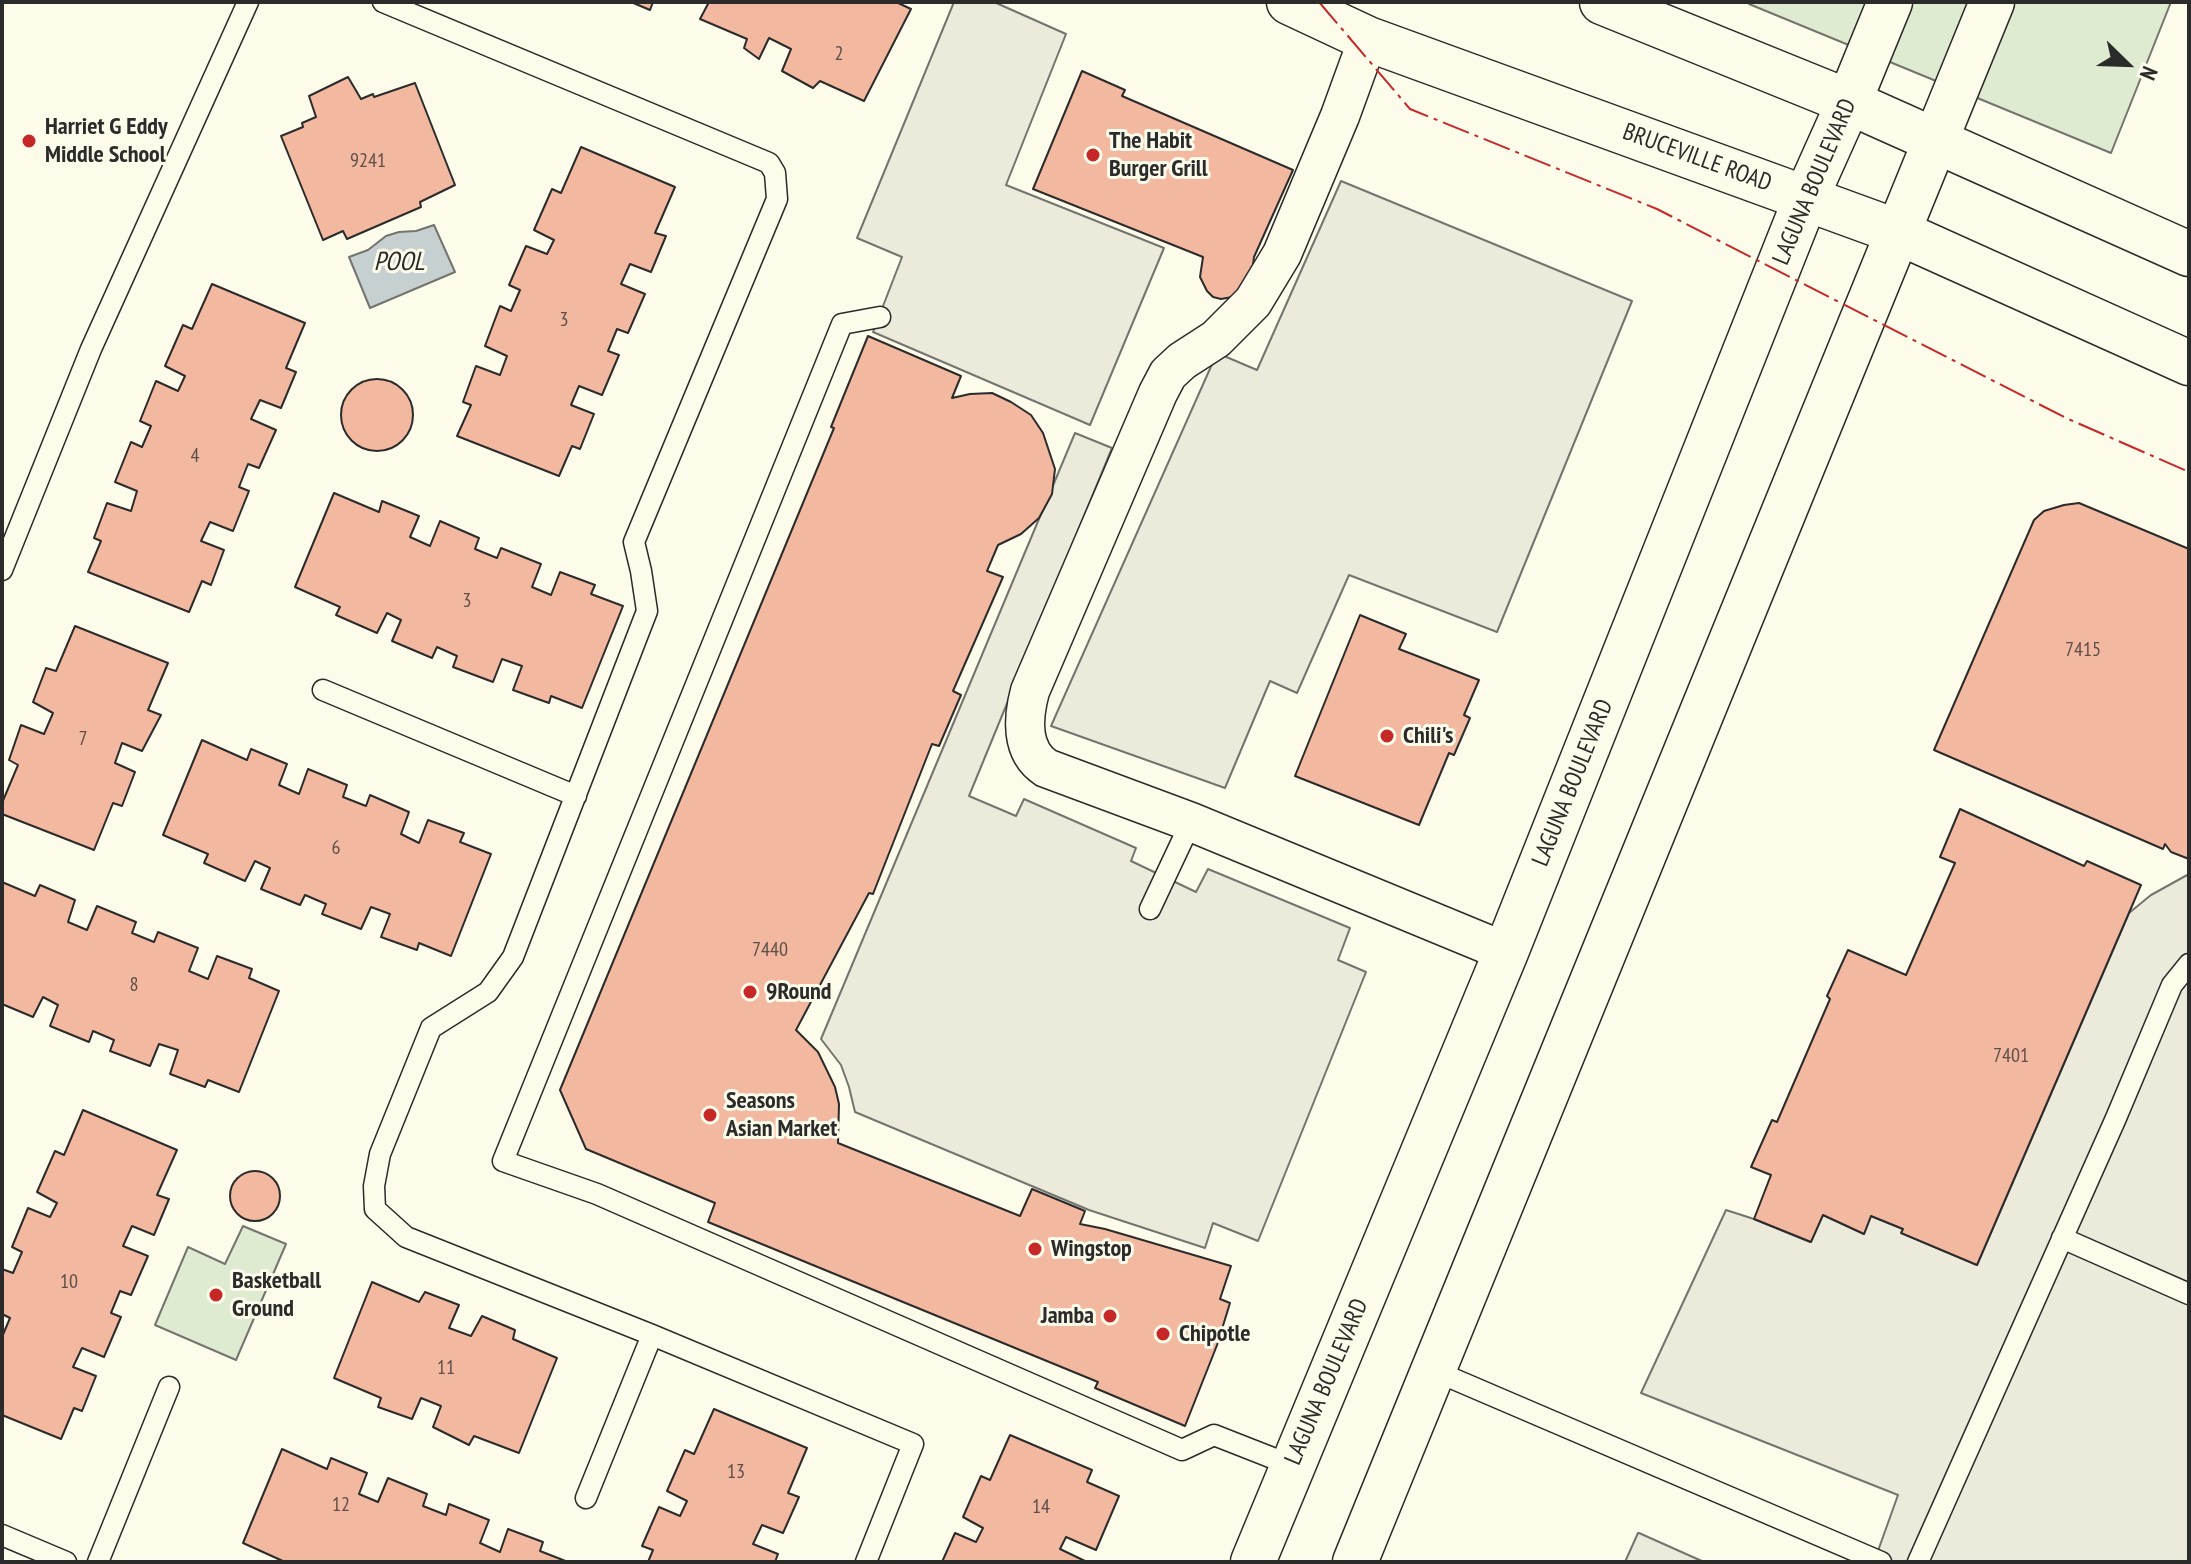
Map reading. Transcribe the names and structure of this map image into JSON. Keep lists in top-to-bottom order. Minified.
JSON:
{"streets":{"main road":["BRUCEVILLE ROAD","LAGUNA BOULEVARD"]},"crossings":[["BRUCEVILLE ROAD","LAGUNA BOULEVARD"]],"water":["POOL"],"places":["Harriet G Eddy Middle School","The Habit Burger Grill","Chili's","9Round","Seasons Asian Market","Wingstop","Basketball Ground","Jamba","Chipotle"],"house_numbers":["2","9241","3","4","3","7415","7","6","7440","8","7401","10","11","13","12","14"],"north":"bottom right"}
